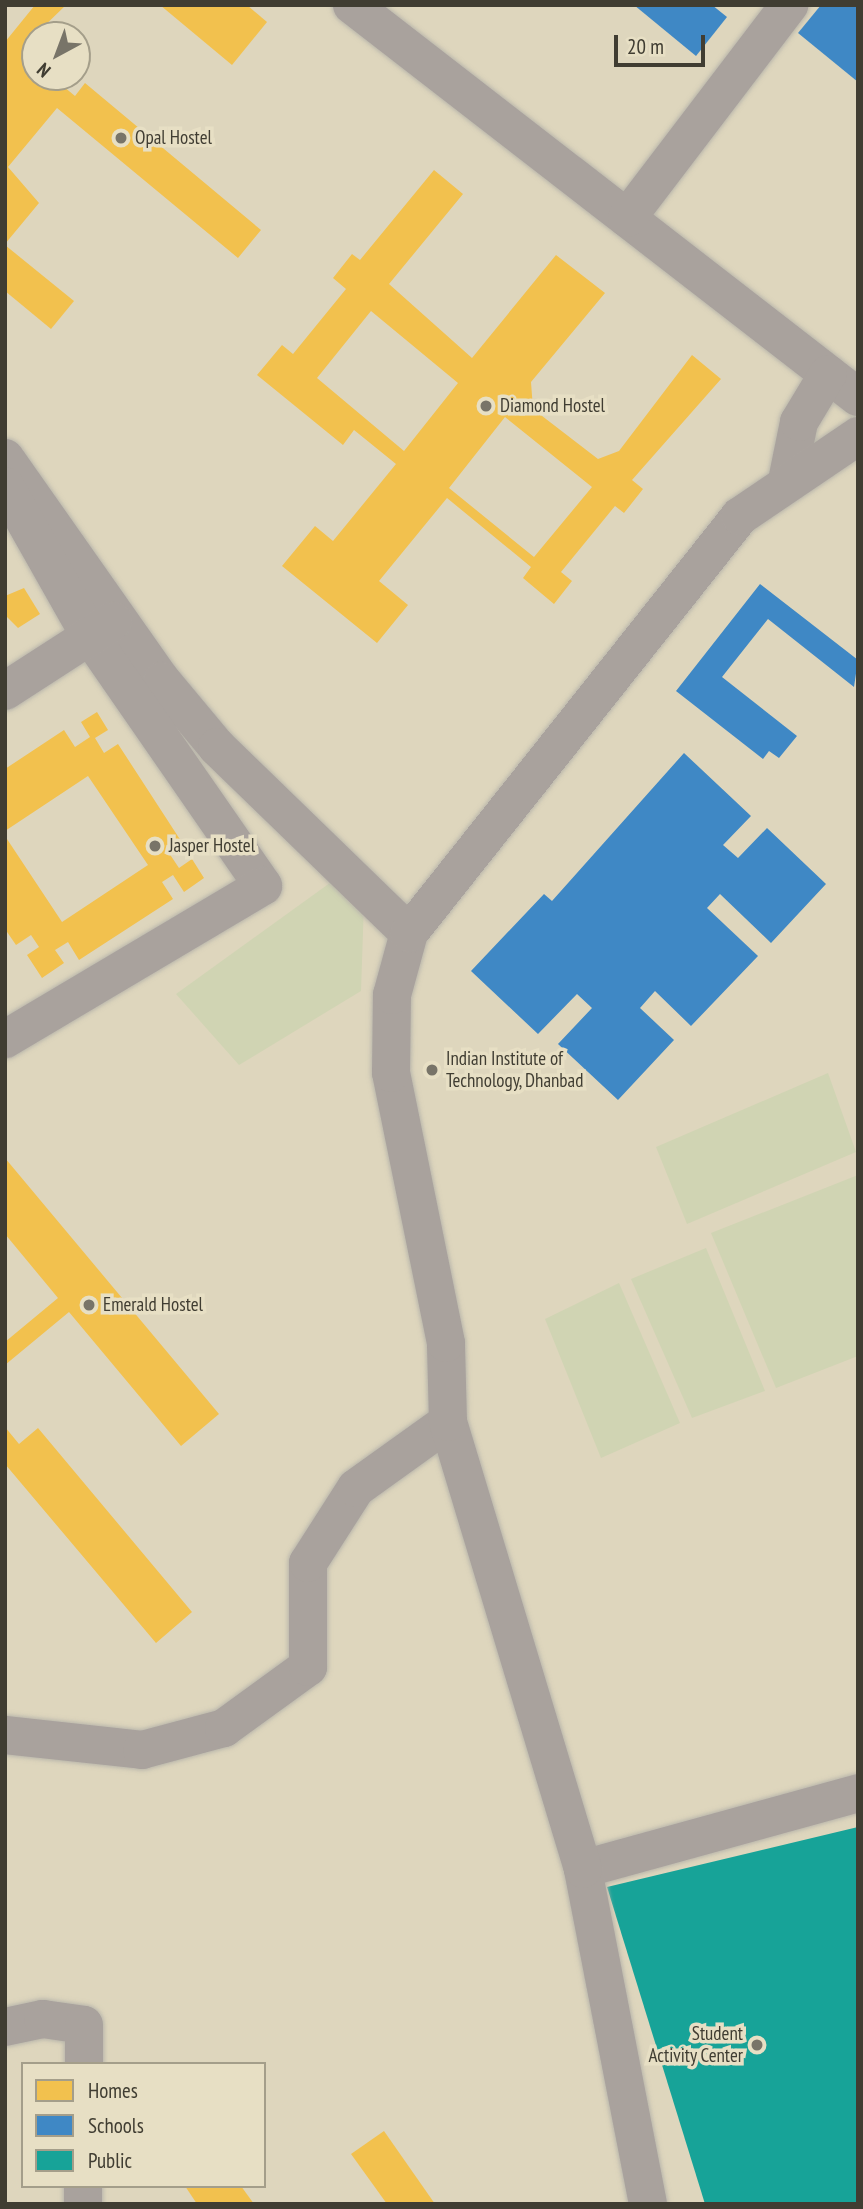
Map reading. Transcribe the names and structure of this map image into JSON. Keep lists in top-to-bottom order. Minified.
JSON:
{"places":["Opal Hostel","Diamond Hostel","Jasper Hostel","Indian Institute of Technology, Dhanbad","Emerald Hostel","Student Activity Center"],"legend":["Homes","Schools","Public"],"scale_bar":"20 m","north":"bottom left"}
